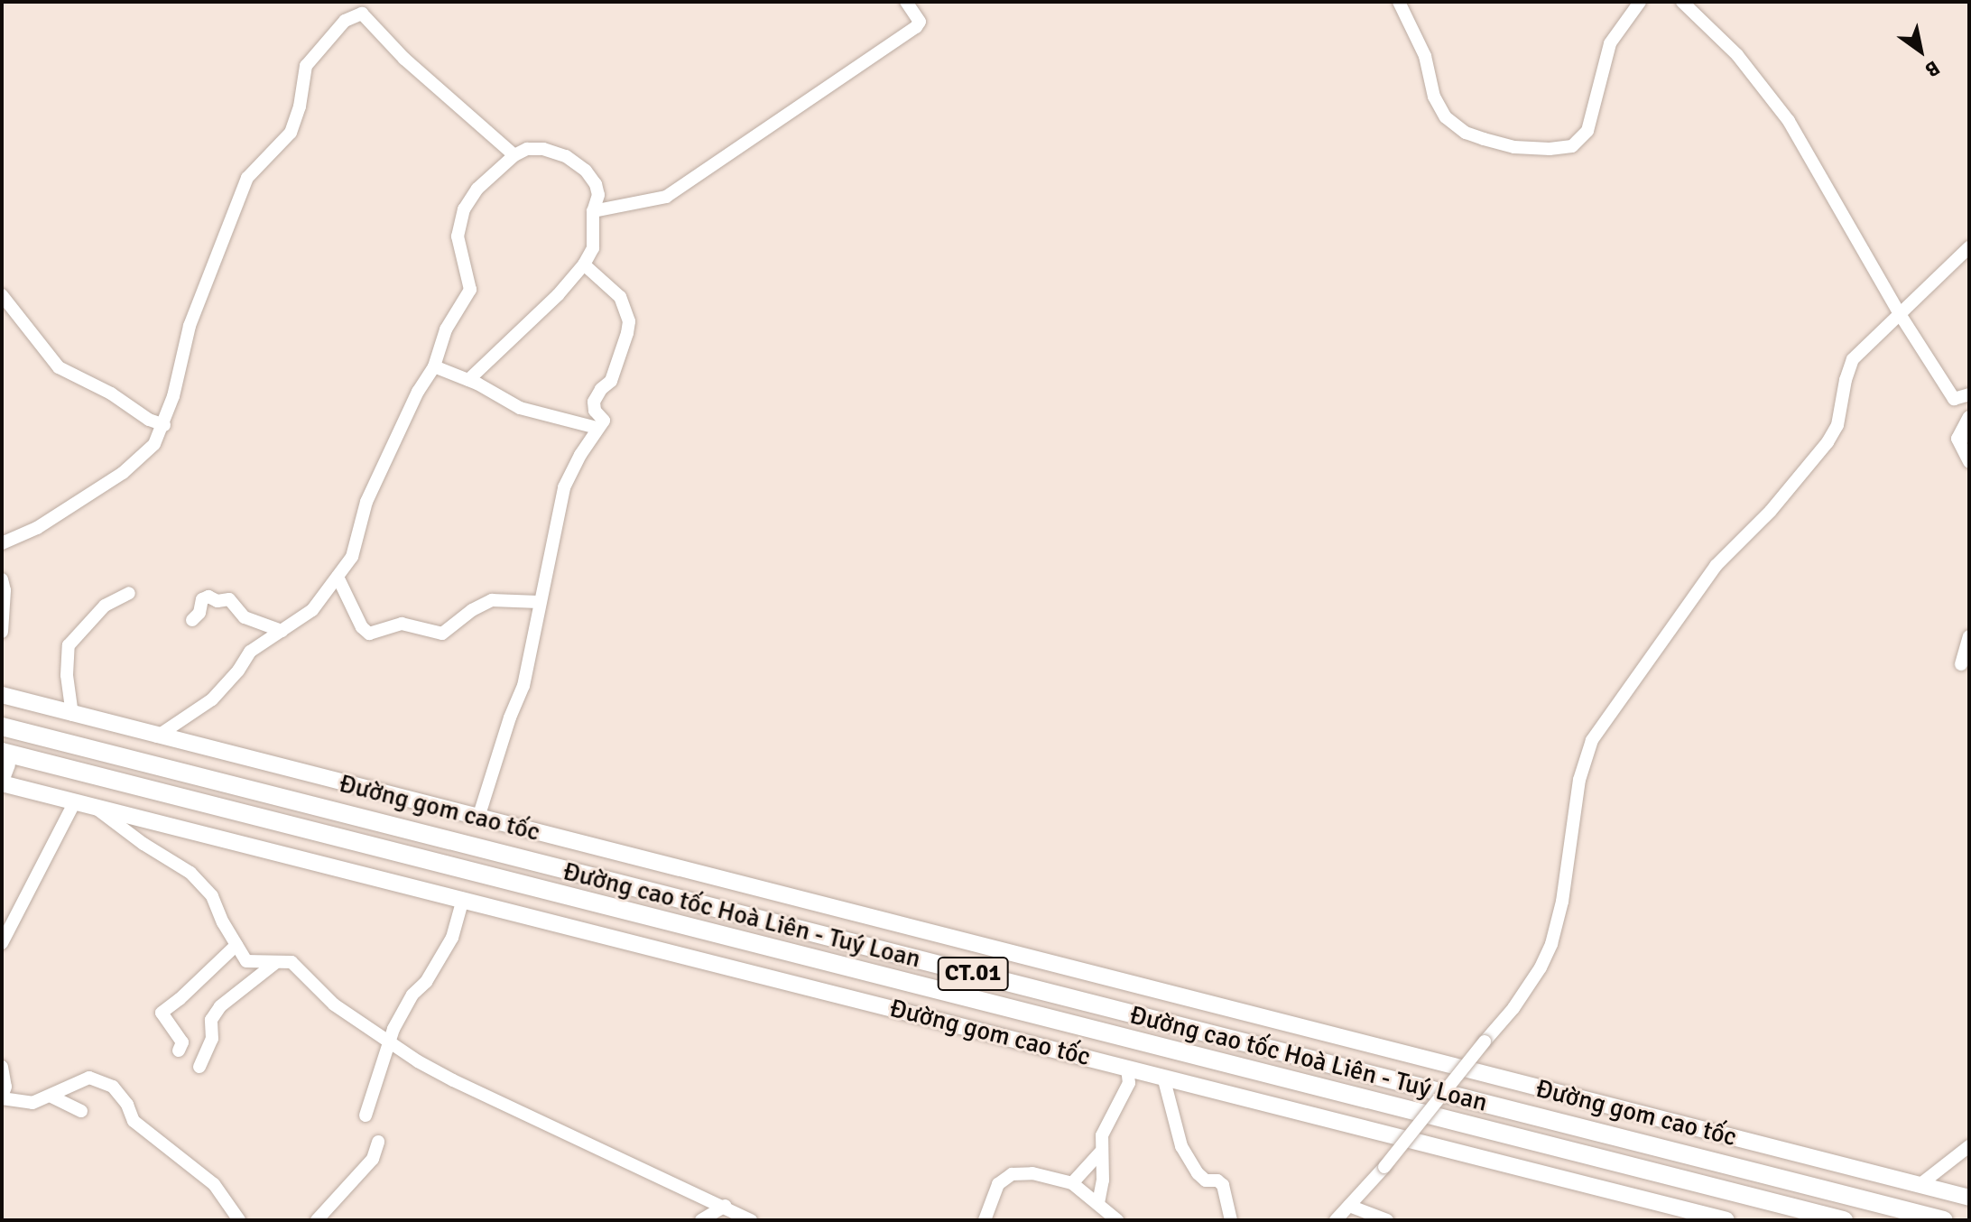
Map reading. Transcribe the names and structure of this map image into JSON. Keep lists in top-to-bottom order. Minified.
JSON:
{"streets":{"highway":["Đường cao tốc Hoà Liên - Tuý Loan","CT.01"],"main road":["Đường gom cao tốc"]},"north":"bottom right"}
